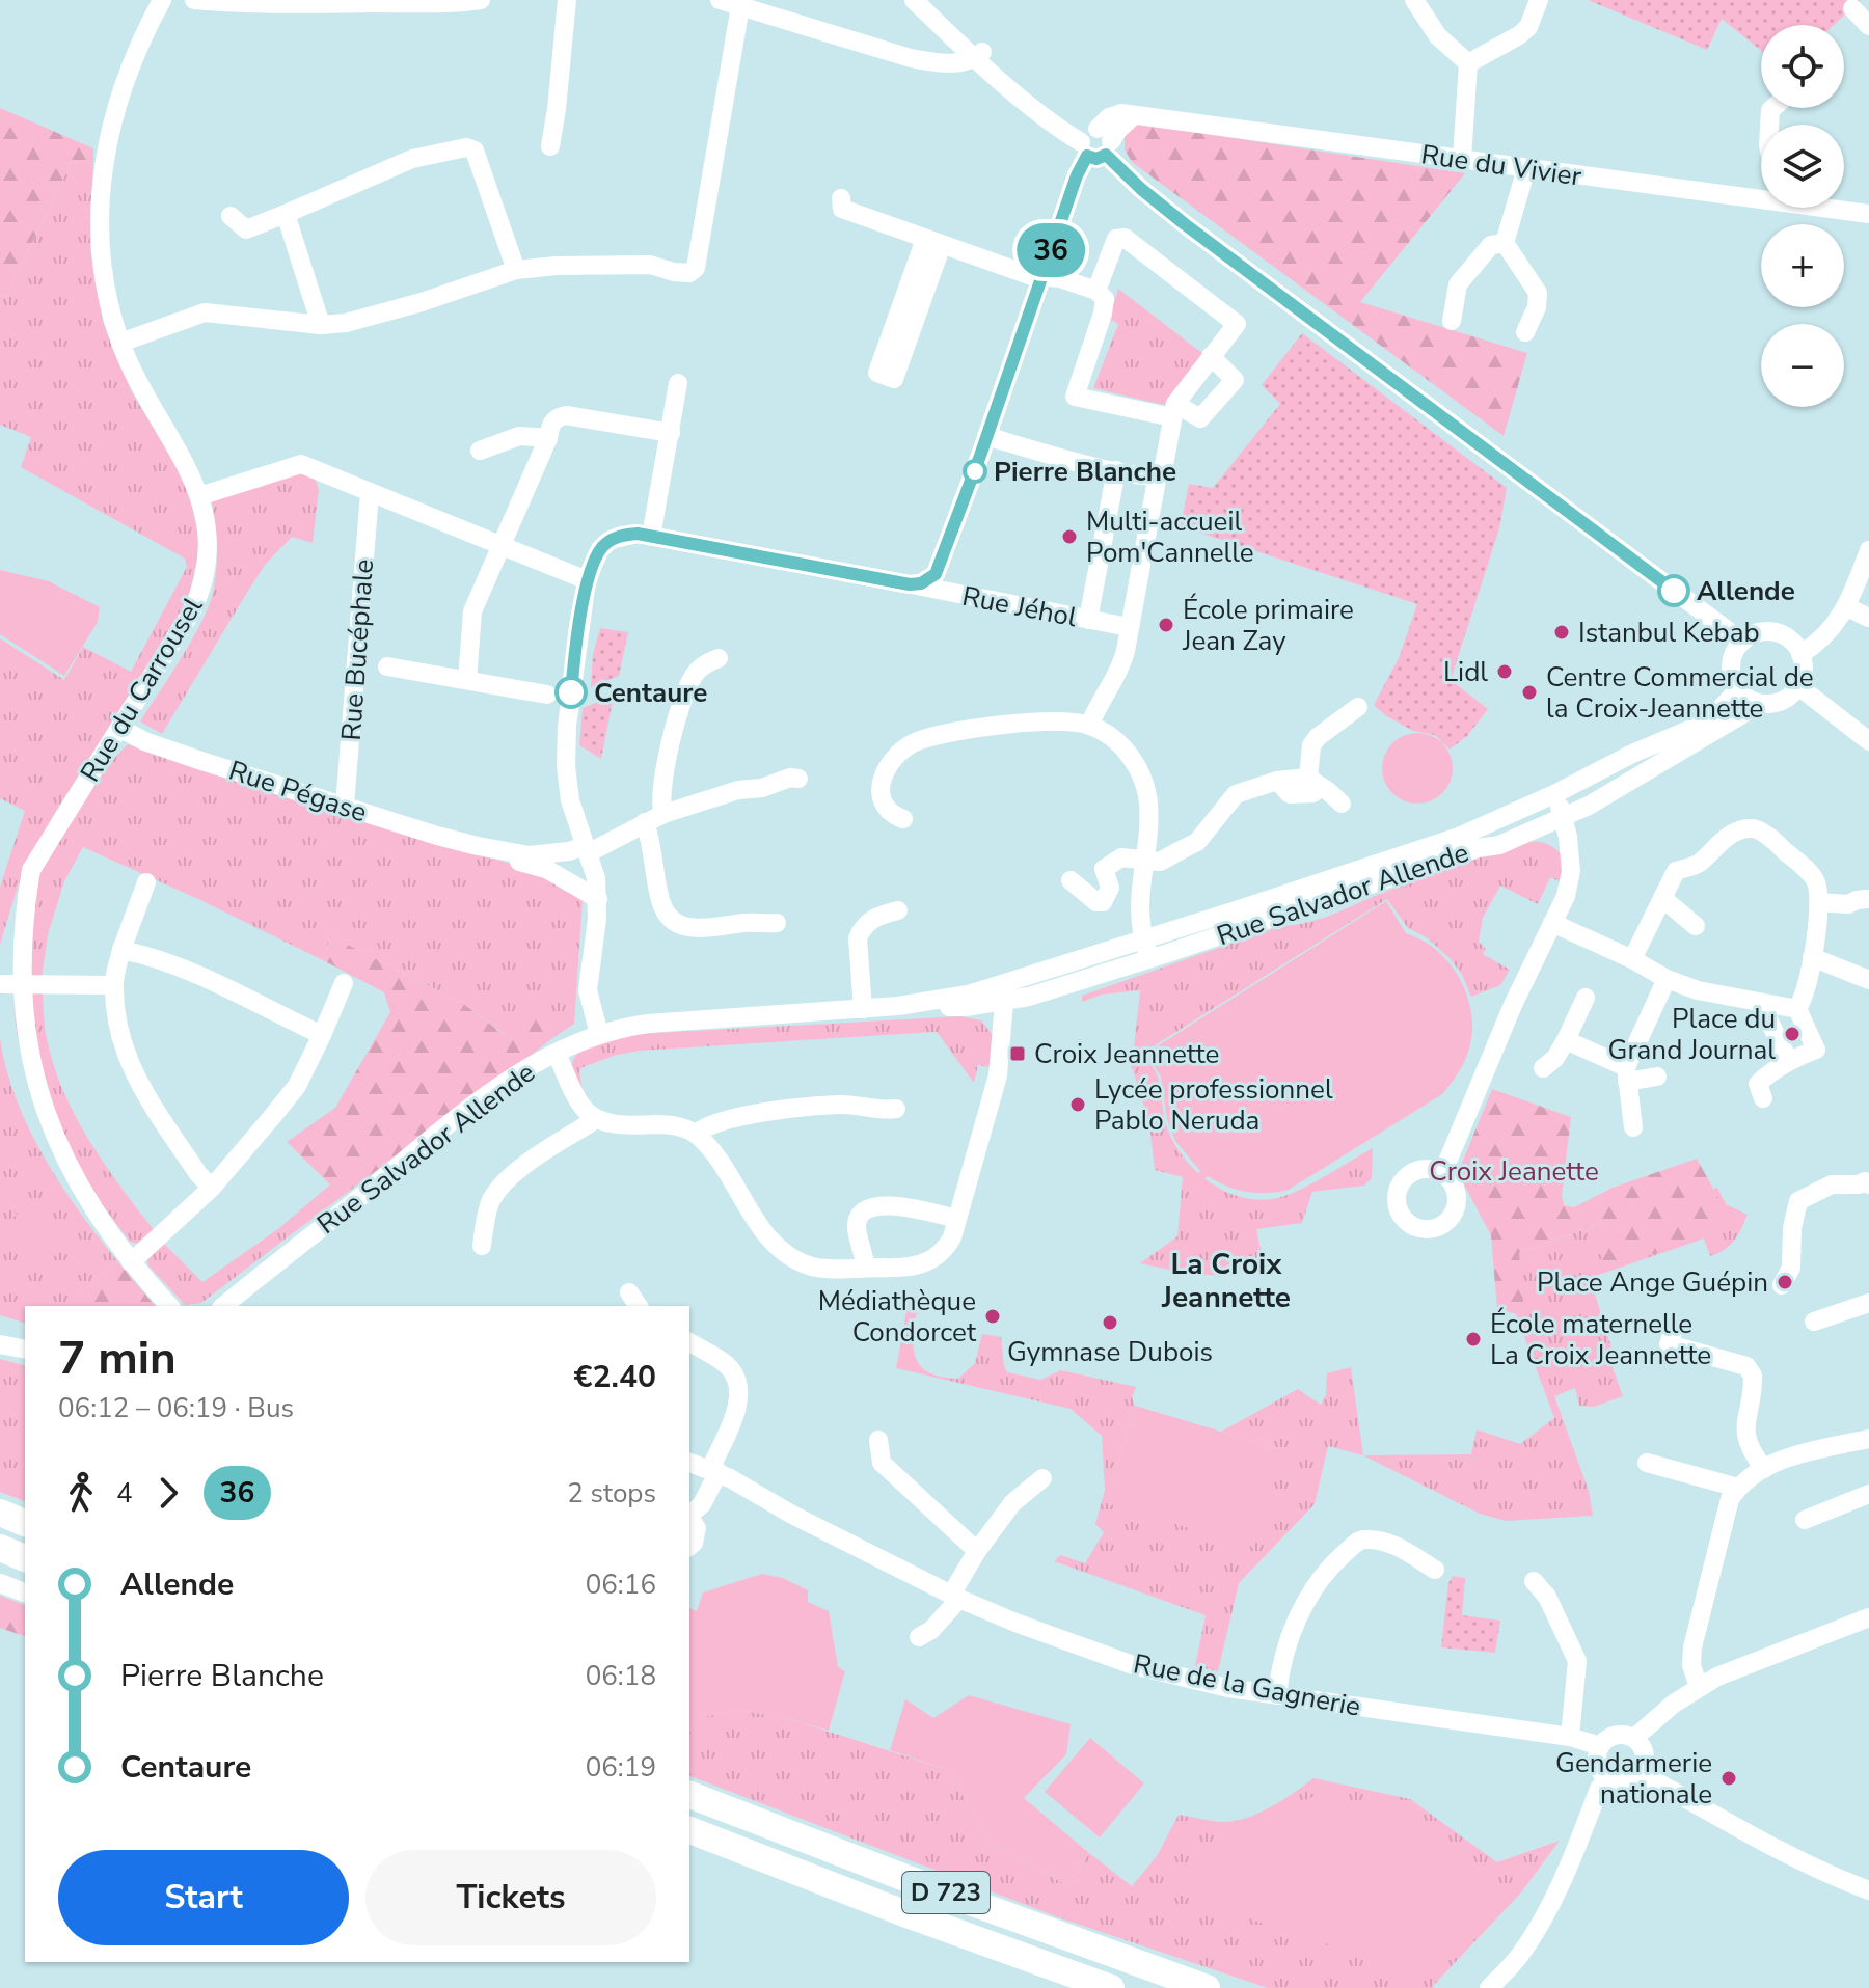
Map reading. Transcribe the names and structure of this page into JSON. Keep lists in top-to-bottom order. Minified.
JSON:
{"streets":{"highway":["D 723"],"street":["Rue du Vivier","Rue Jéhol","Rue Bucéphale","Rue du Carrousel","Rue Pégase","Rue Salvador Allende","Rue de la Gagnerie"]},"crossings":[["Rue du Vivier","Rue Jéhol"],["Rue Bucéphale","Rue Pégase"],["Rue du Carrousel","Rue Pégase"]],"districts":["La Croix Jeannette"],"parks":["Croix Jeanette"],"places":{"other":["Pierre Blanche","Multi-accueil Pom'Cannelle","Allende","École primaire Jean Zay","Istanbul Kebab","Lidl","Centaure","Centre Commercial de la Croix-Jeannette","Place du Grand Journal","Lycée professionnel Pablo Neruda","Place Ange Guépin","Médiathèque Condorcet","Gymnase Dubois","École maternelle La Croix Jeannette","Gendarmerie nationale"],"transit":["Croix Jeannette"]},"lines":["bus line 36"],"page":{"on_map":"36","map_buttons":["+","−"],"heading":["7 min","06:12 – 06:19 · Bus","€2.40"],"legs":["4","36","2 stops"],"list":[{"name":"Allende","value":"06:16"},{"name":"Pierre Blanche","value":"06:18"},{"name":"Centaure","value":"06:19"}],"buttons":["Start","Tickets"]}}
